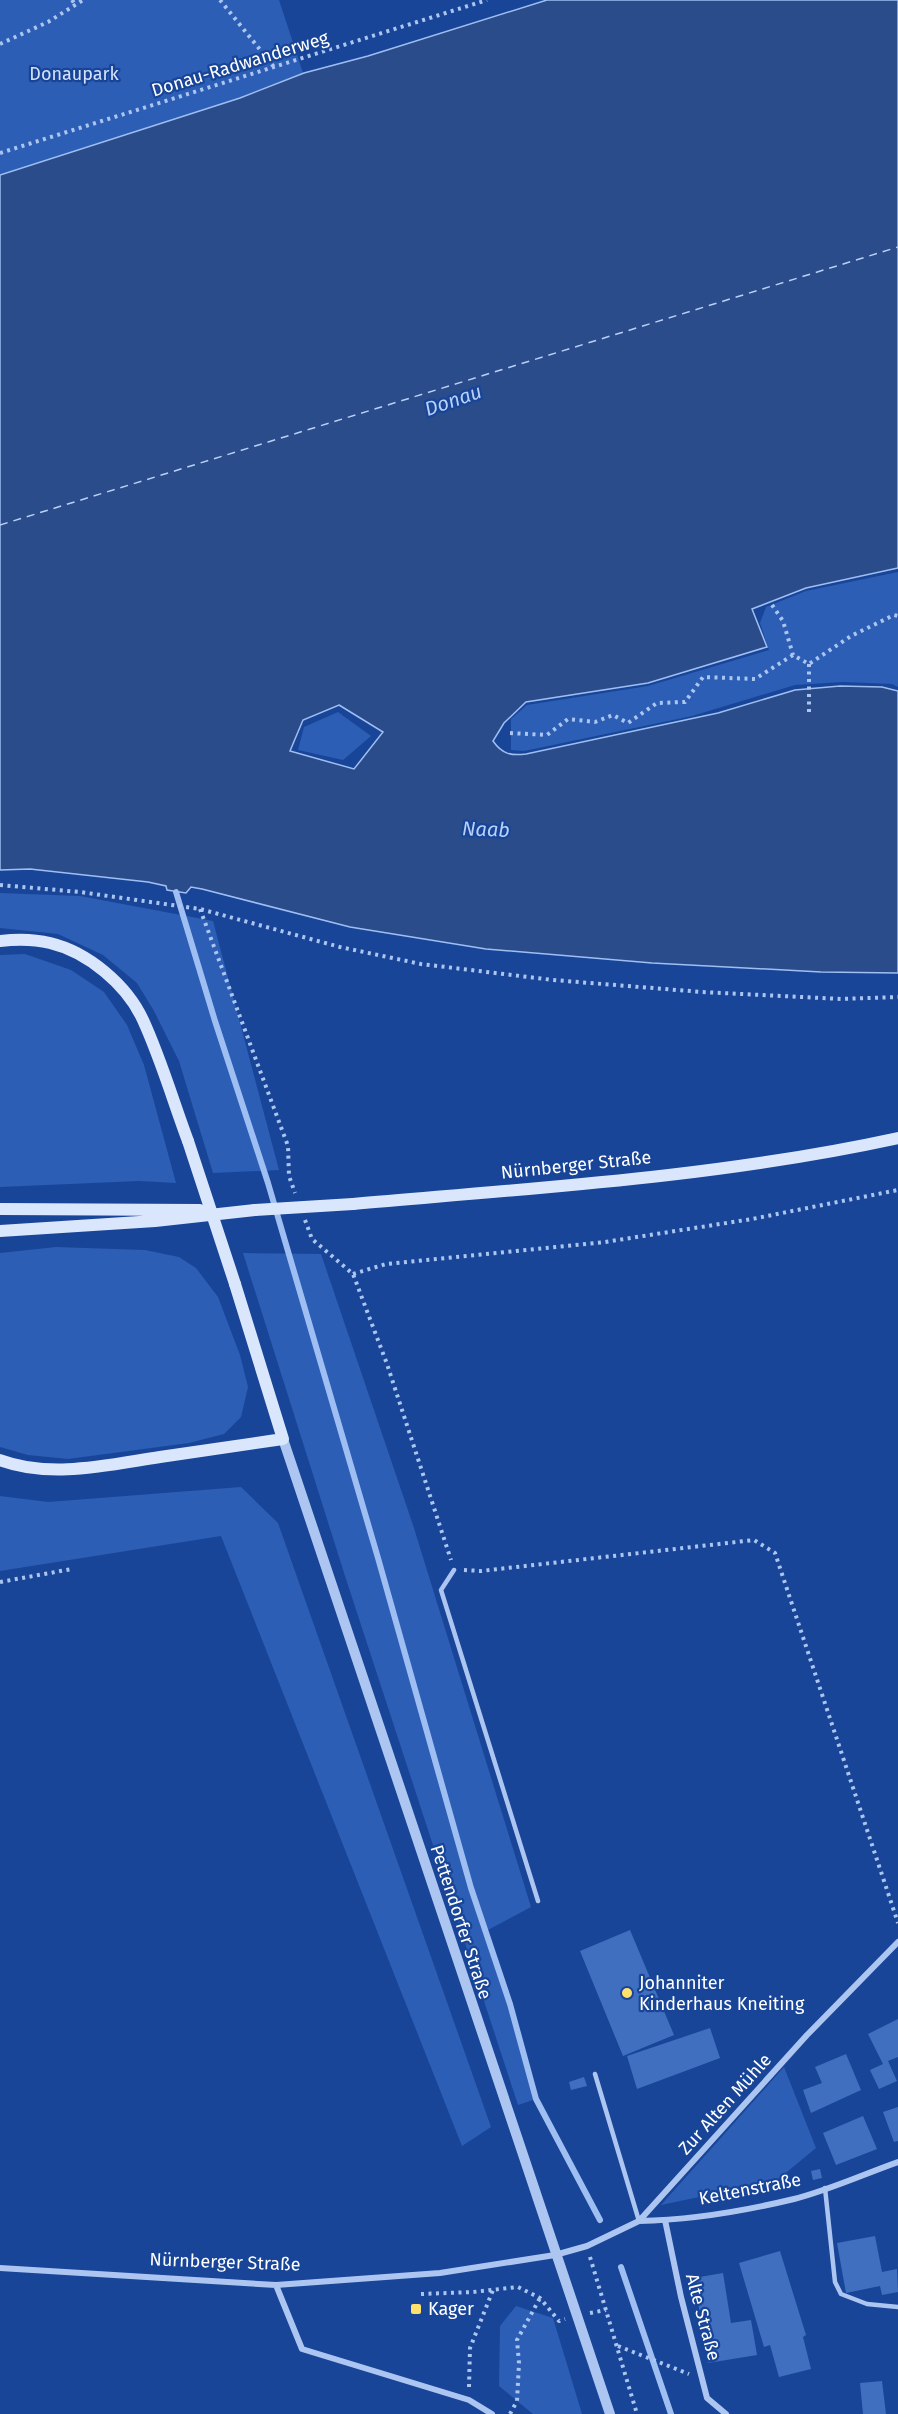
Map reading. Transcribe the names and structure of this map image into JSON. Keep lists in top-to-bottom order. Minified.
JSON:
{"streets":{"main road":["Nürnberger Straße"],"street":["Pettendorfer Straße","Zur Alten Mühle","Keltenstraße","Alte Straße"],"path":["Donau-Radwanderweg"]},"crossings":[["Nürnberger Straße","Pettendorfer Straße"],["Nürnberger Straße","Zur Alten Mühle"],["Pettendorfer Straße","Zur Alten Mühle"],["Zur Alten Mühle","Keltenstraße"],["Keltenstraße","Alte Straße"]],"water":["Donau","Naab"],"parks":["Donaupark"],"places":{"other":["Johanniter Kinderhaus Kneiting"],"transit":["Kager"]}}
